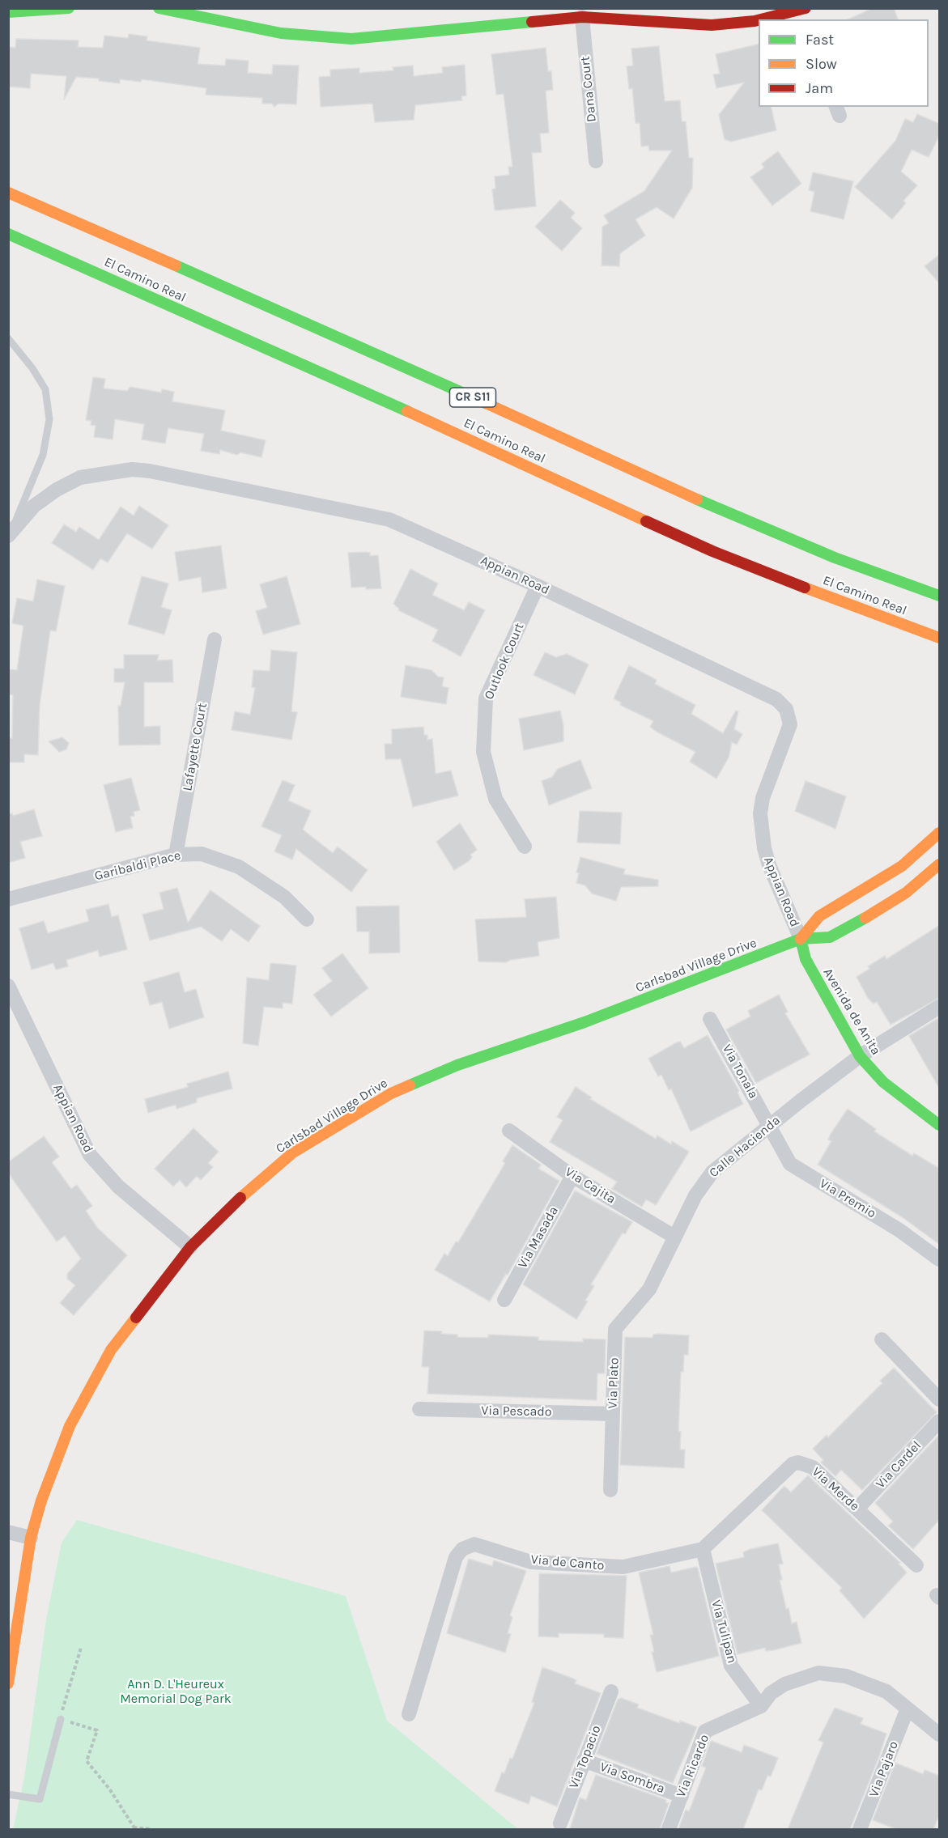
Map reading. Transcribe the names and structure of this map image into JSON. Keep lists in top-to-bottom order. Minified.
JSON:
{"streets":{"main road":["El Camino Real","CR S11","Carlsbad Village Drive","Avenida de Anita"],"street":["Dana Court","Appian Road","Outlook Court","Lafayette Court","Garibaldi Place","Via Tonala","Calle Hacienda","Via Cajita","Via Premio","Via Masada","Via Plato","Via Pescado","Via Cardel","Via Merde","Via de Canto","Via Tulipan","Via Topacio","Via Ricardo","Via Pajaro","Via Sombra"]},"crossings":[["Appian Road","Outlook Court"],["Appian Road","Carlsbad Village Drive"],["Appian Road","Avenida de Anita"],["Lafayette Court","Garibaldi Place"],["Carlsbad Village Drive","Avenida de Anita"],["Avenida de Anita","Calle Hacienda"],["Via Tonala","Calle Hacienda"],["Via Tonala","Via Premio"],["Calle Hacienda","Via Cajita"],["Calle Hacienda","Via Premio"],["Calle Hacienda","Via Plato"],["Via Cajita","Via Masada"],["Via Plato","Via Pescado"],["Via Cardel","Via Merde"],["Via Merde","Via de Canto"],["Via Merde","Via Tulipan"],["Via de Canto","Via Tulipan"],["Via Tulipan","Via Ricardo"],["Via Topacio","Via Sombra"],["Via Ricardo","Via Sombra"]],"parks":["Ann D. L'Heureux Memorial Dog Park"],"legend":["Fast","Slow","Jam"]}
